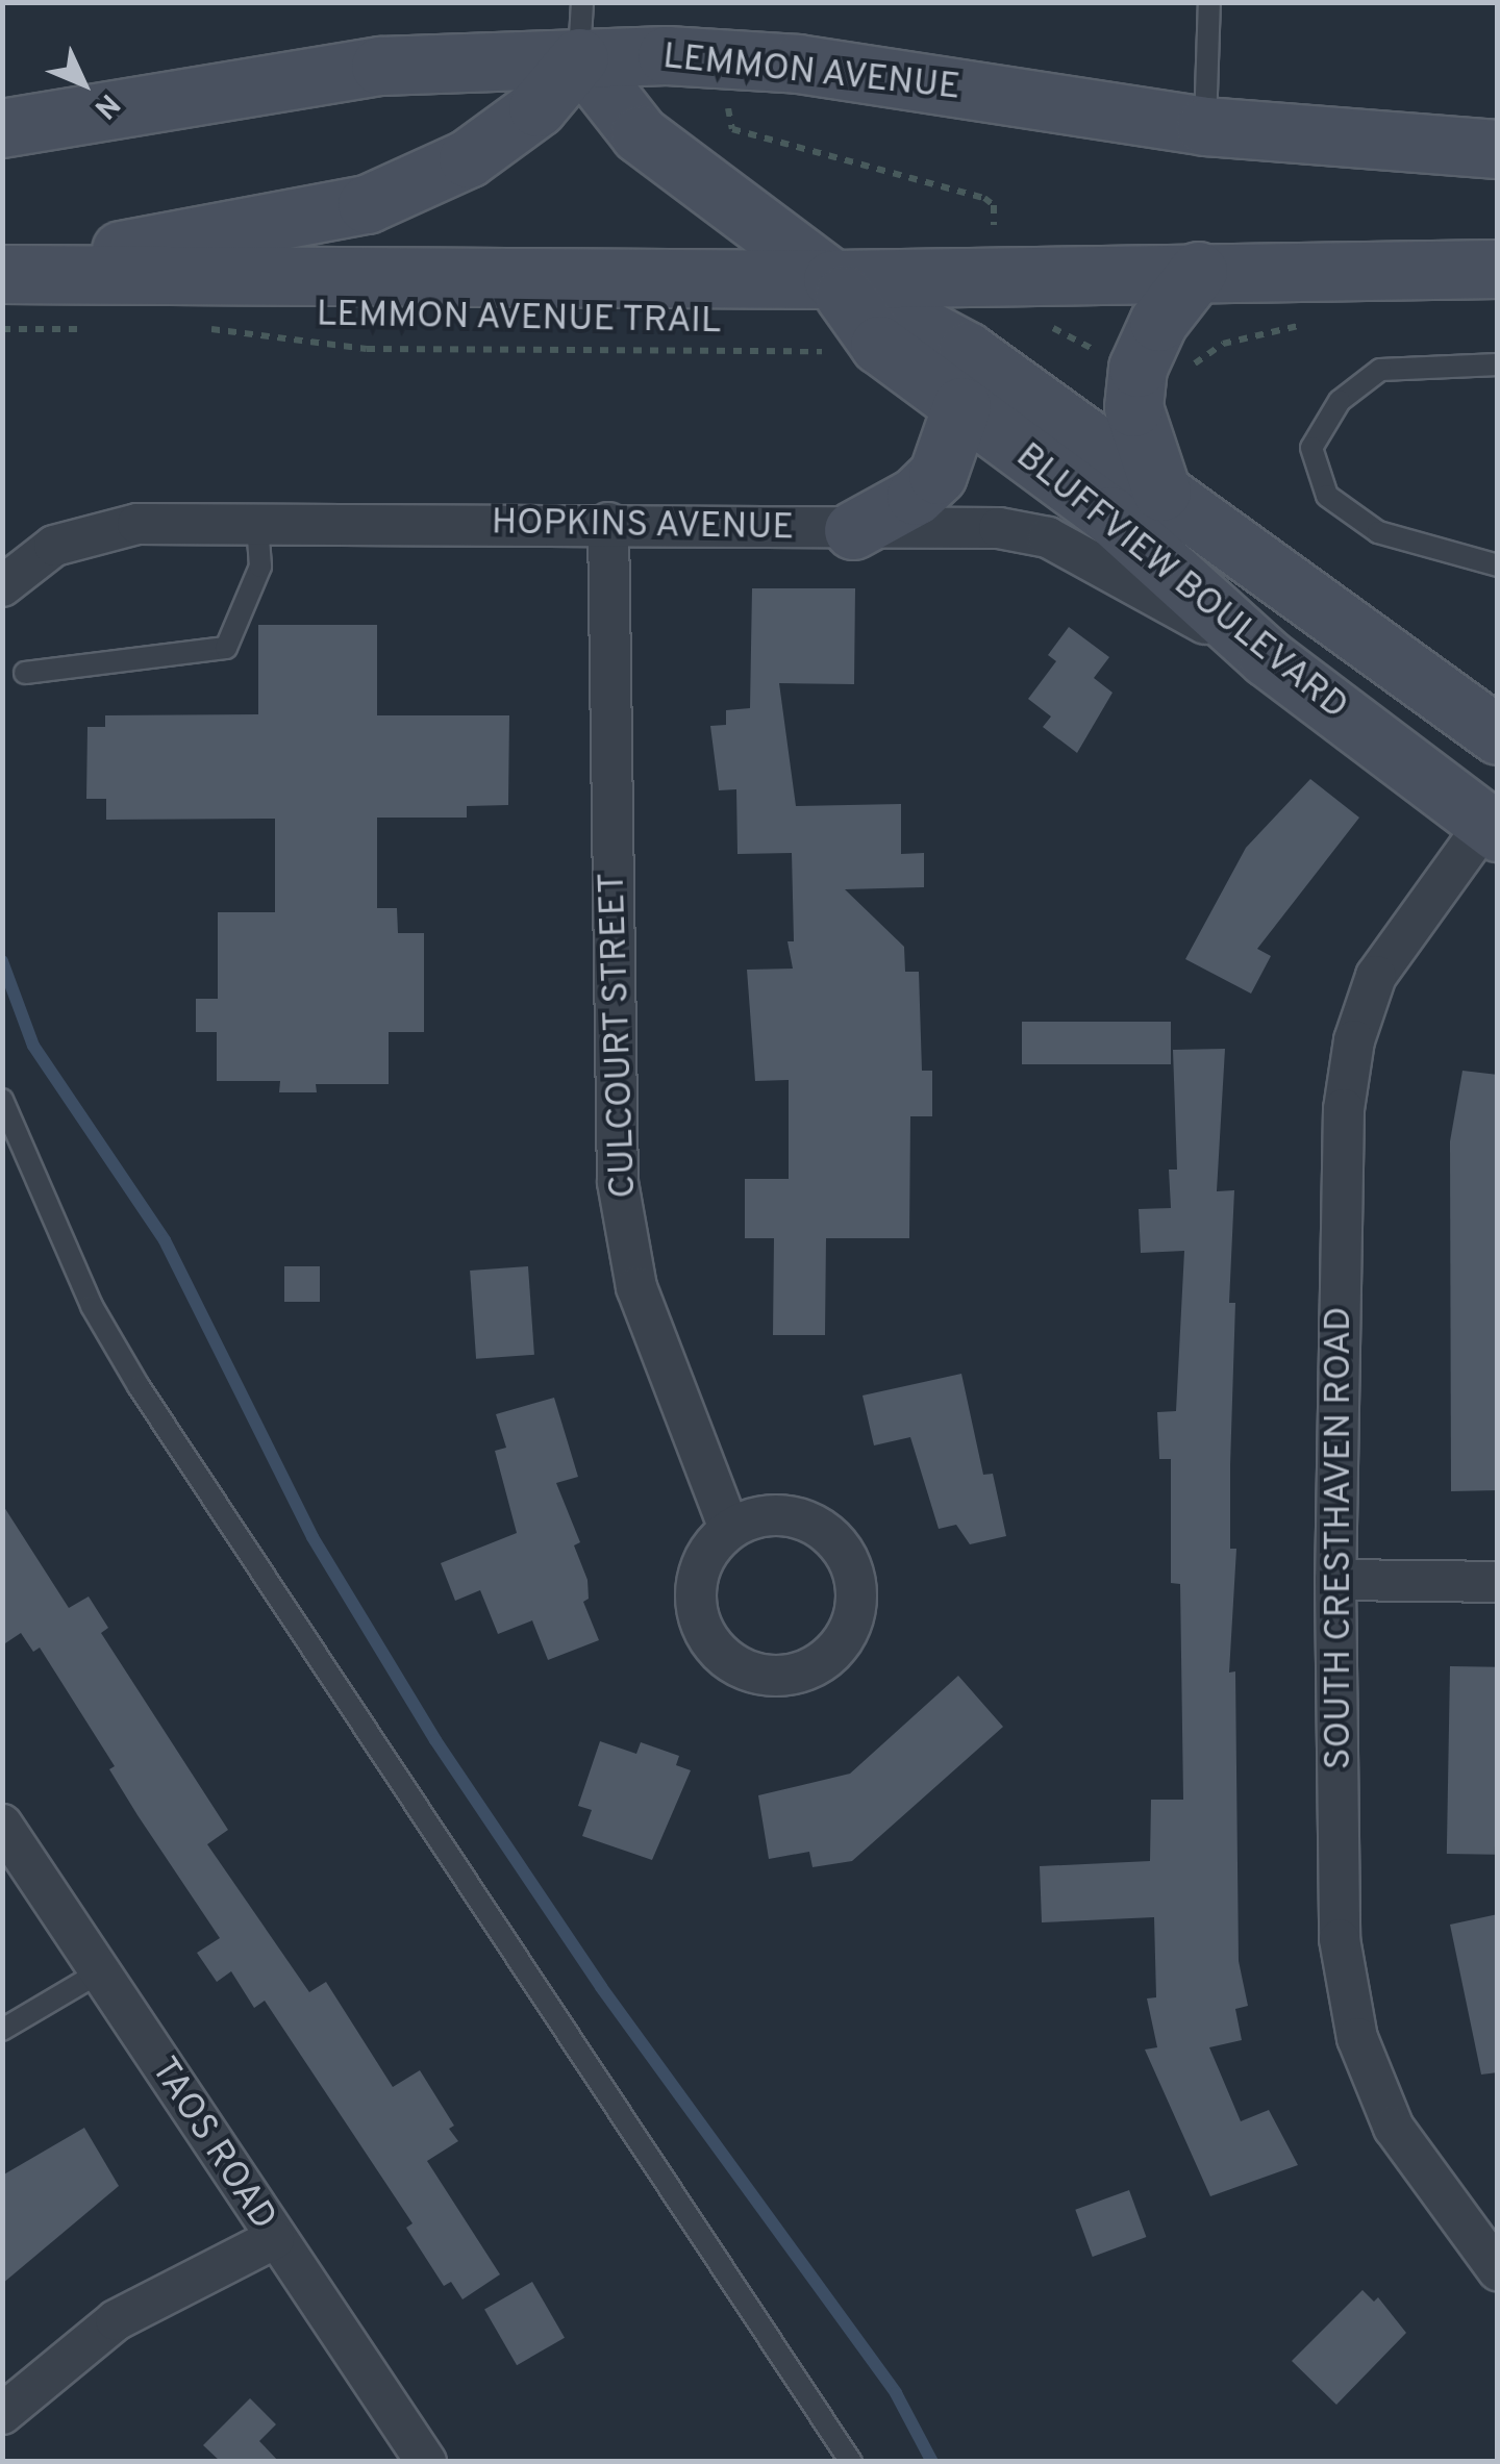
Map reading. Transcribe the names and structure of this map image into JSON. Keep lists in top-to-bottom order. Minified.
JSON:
{"streets":{"main road":["LEMMON AVENUE","BLUFFVIEW BOULEVARD"],"street":["HOPKINS AVENUE","CULCOURT STREET","SOUTH CRESTHAVEN ROAD","TAOS ROAD"],"path":["LEMMON AVENUE TRAIL"]},"crossings":[["LEMMON AVENUE","BLUFFVIEW BOULEVARD"],["HOPKINS AVENUE","BLUFFVIEW BOULEVARD"],["HOPKINS AVENUE","CULCOURT STREET"],["BLUFFVIEW BOULEVARD","SOUTH CRESTHAVEN ROAD"]],"north":"bottom right"}
